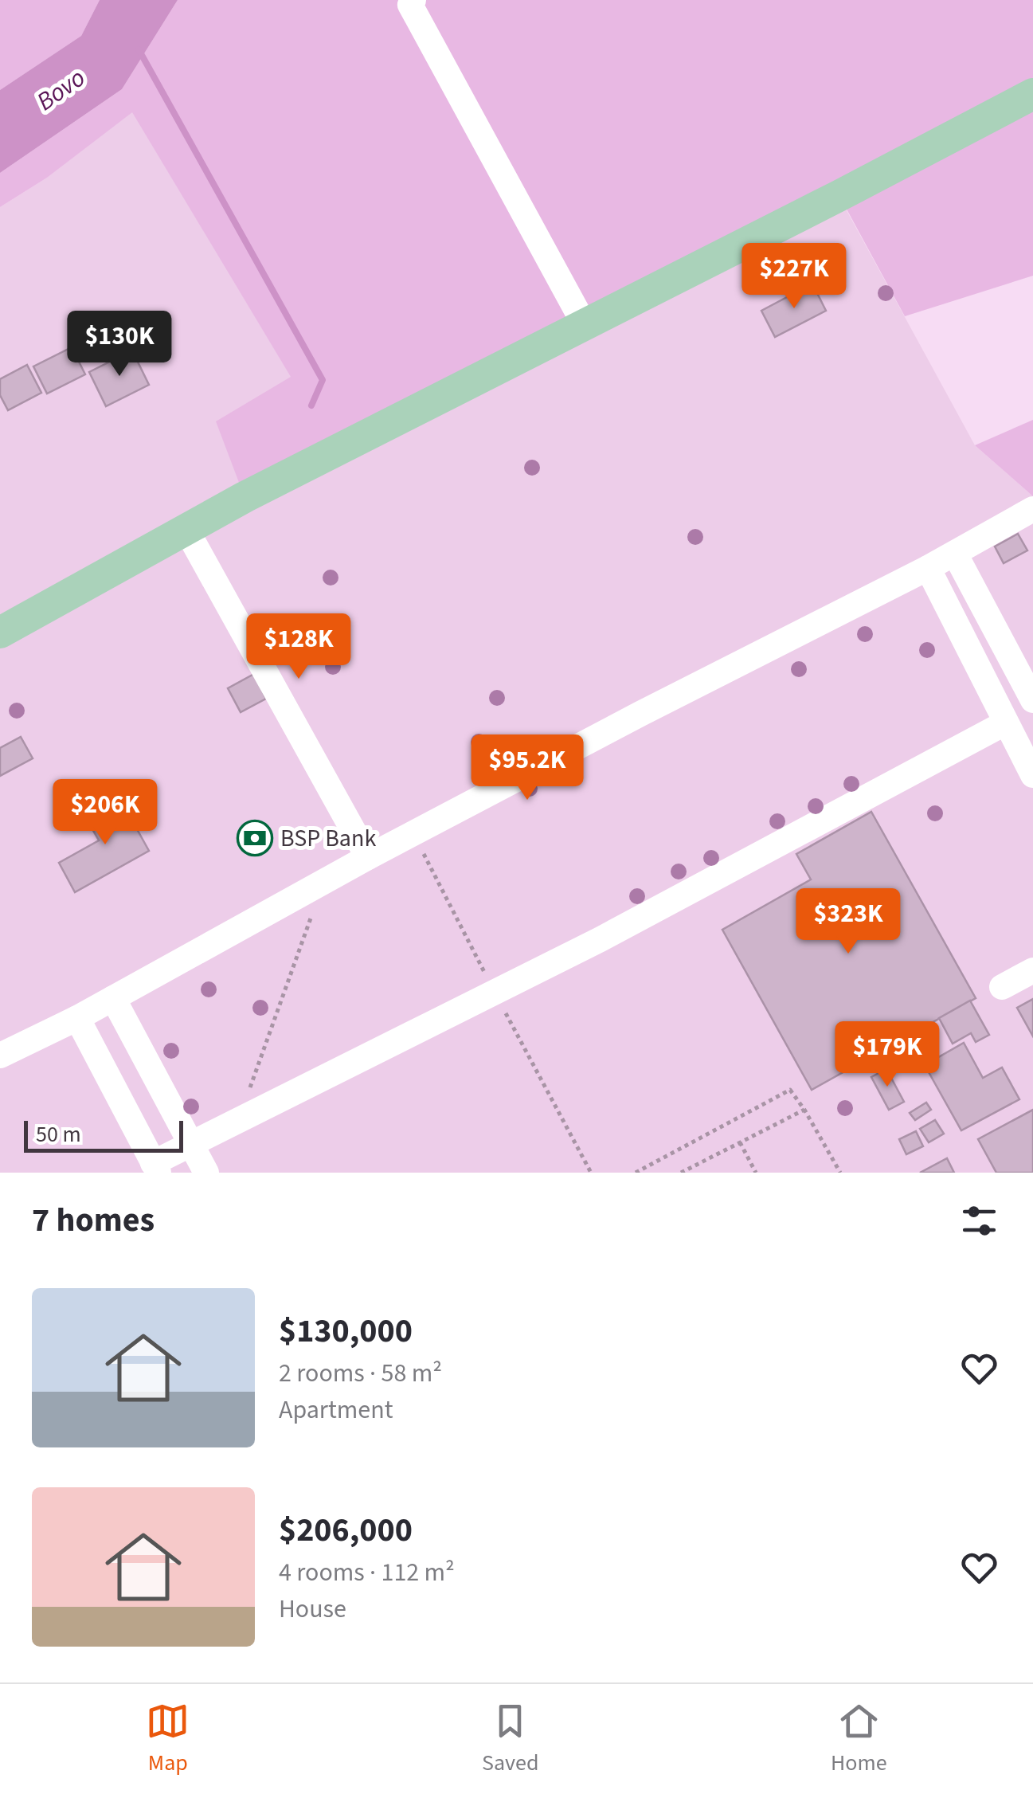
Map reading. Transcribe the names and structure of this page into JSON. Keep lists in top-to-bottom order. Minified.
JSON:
{"water":["Bovo"],"places":{"bank":["BSP Bank"]},"scale_bar":"50 m","page":{"price":["$227K","$130K","$128K","$95.2K","$206K","$323K","$179K"],"scale":"50 m","heading":"7 homes","list":[{"name":"$130,000","note":"2 rooms · 58 m² · Apartment"},{"name":"$206,000","note":"4 rooms · 112 m² · House"}],"tabs":["Map","Saved","Home"]}}
